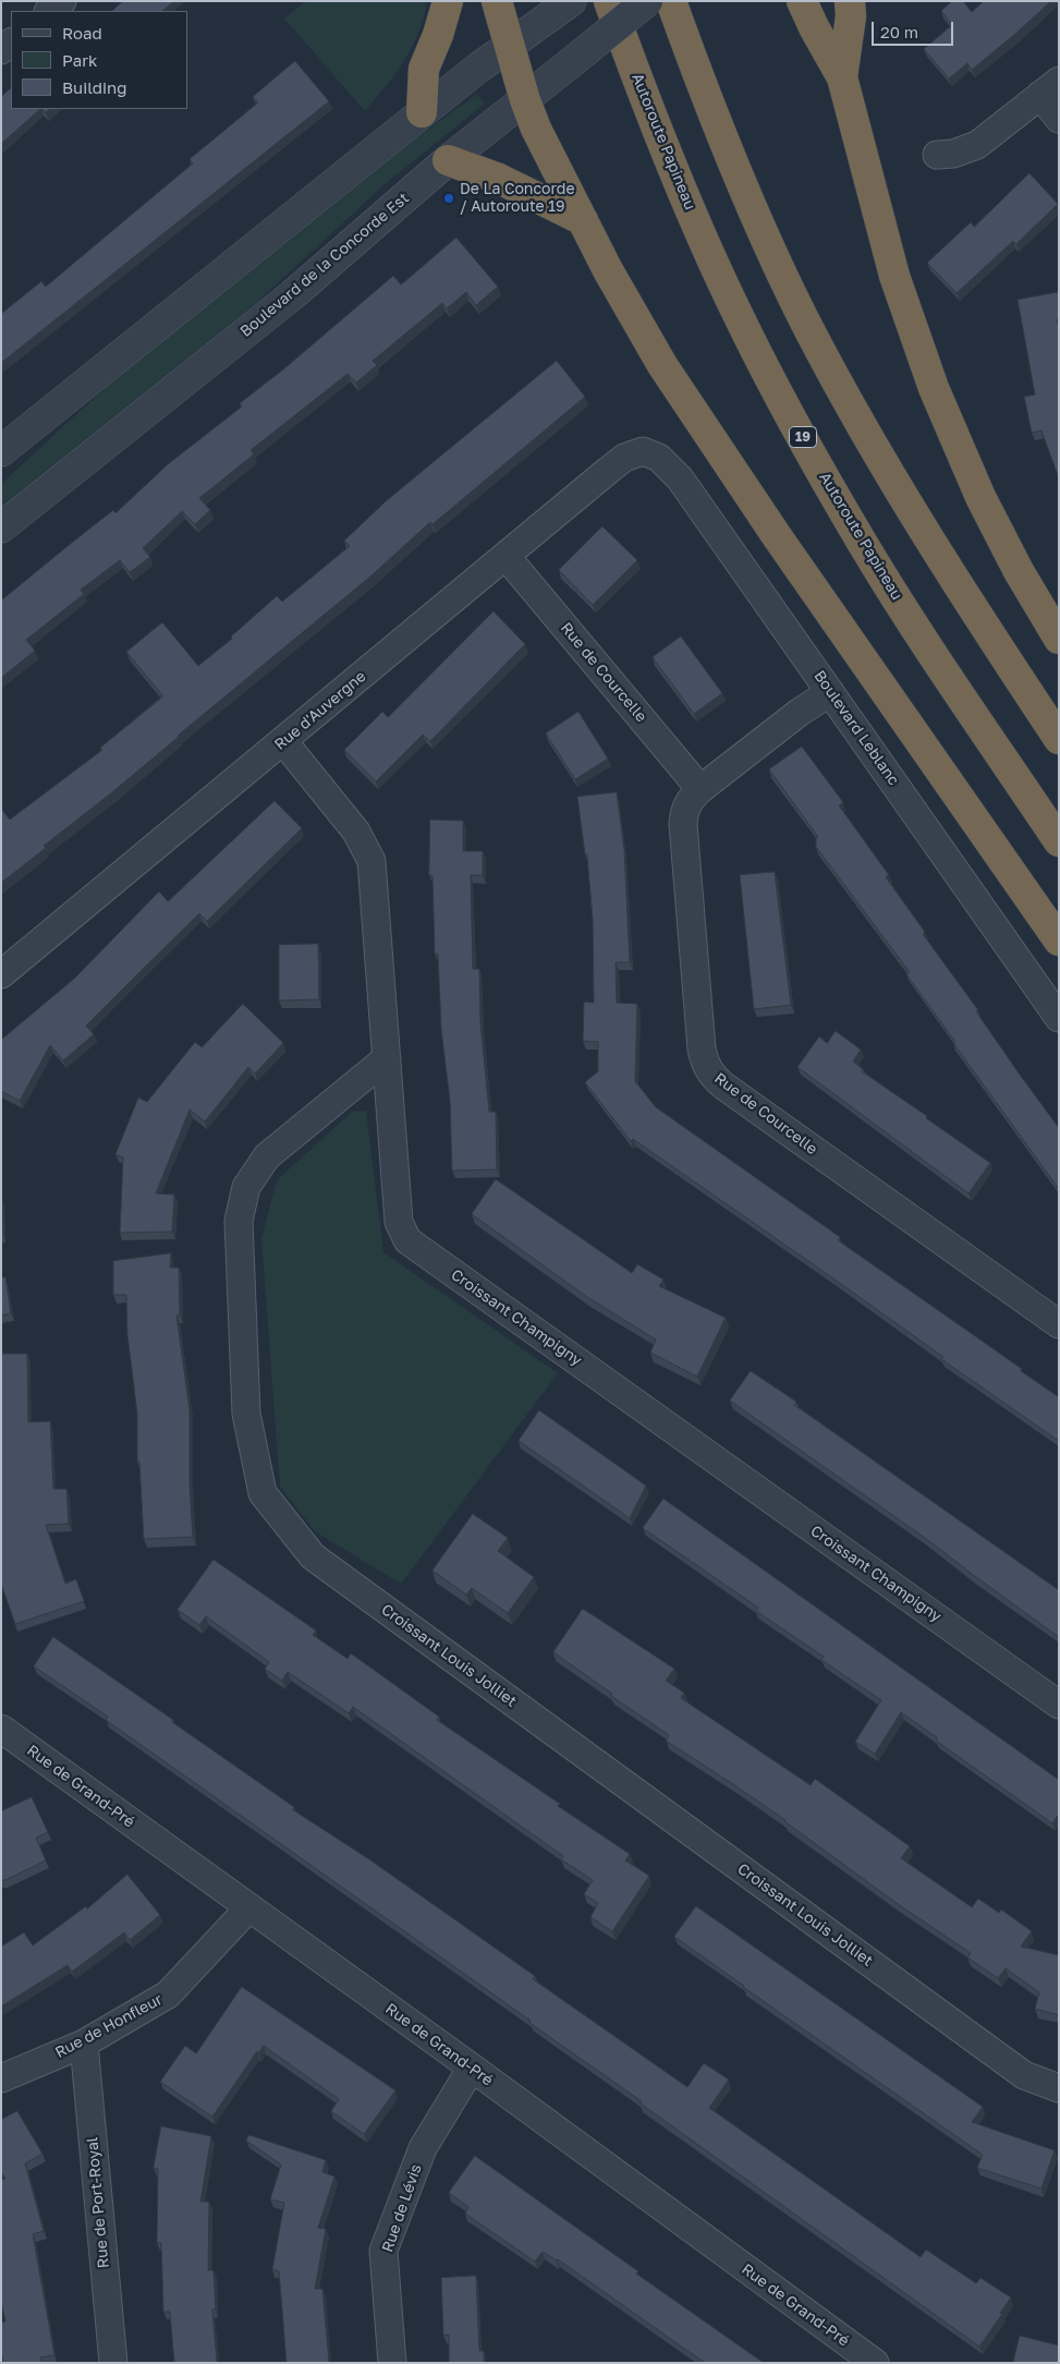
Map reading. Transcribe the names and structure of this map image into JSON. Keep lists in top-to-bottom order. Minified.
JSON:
{"streets":{"highway":["Autoroute Papineau","19"],"street":["Boulevard de la Concorde Est","Rue de Courcelle","Rue d'Auvergne","Boulevard Leblanc","Croissant Champigny","Croissant Louis Jolliet","Rue de Grand-Pré","Rue de Honfleur","Rue de Port-Royal","Rue de Lévis"]},"crossings":[["Rue de Courcelle","Rue d'Auvergne"],["Rue de Courcelle","Boulevard Leblanc"],["Rue d'Auvergne","Boulevard Leblanc"],["Rue d'Auvergne","Croissant Champigny"],["Croissant Champigny","Croissant Louis Jolliet"],["Rue de Grand-Pré","Rue de Honfleur"],["Rue de Grand-Pré","Rue de Lévis"],["Rue de Honfleur","Rue de Port-Royal"]],"places":["De La Concorde / Autoroute 19"],"legend":["Road","Park","Building"],"scale_bar":"20 m"}
